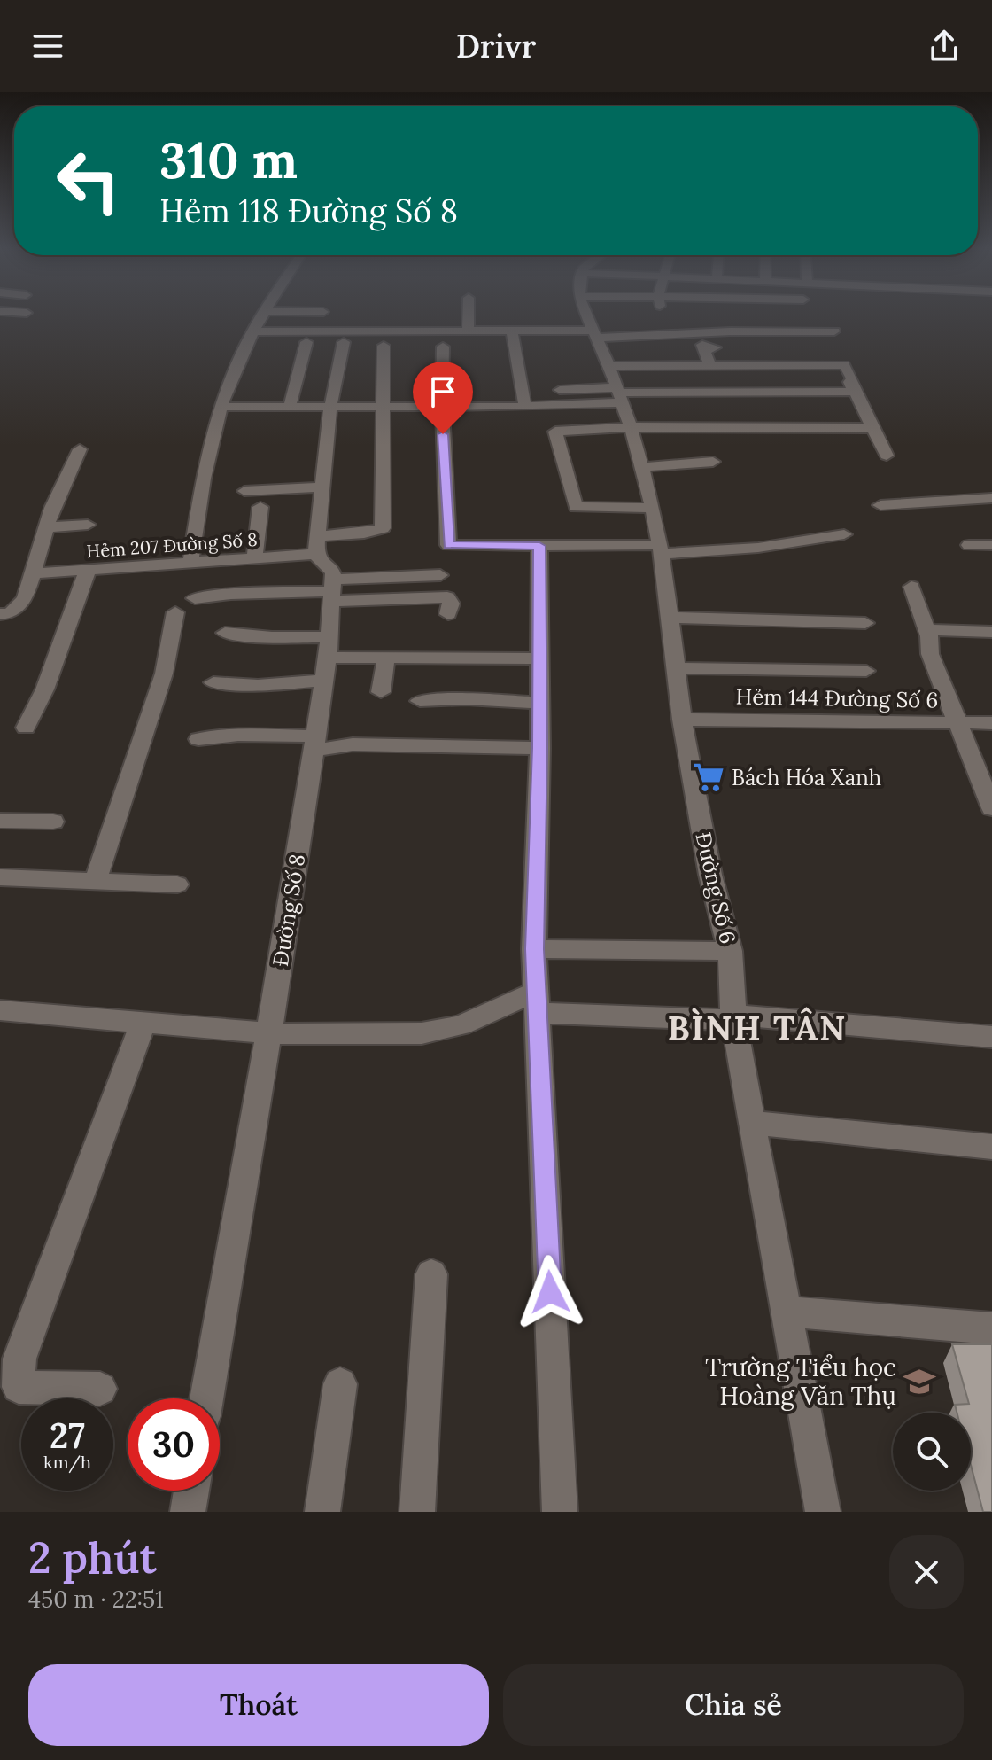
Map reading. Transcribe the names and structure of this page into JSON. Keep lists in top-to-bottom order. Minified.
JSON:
{"streets":{"street":["Hẻm 207 Đường Số 8","Hẻm 144 Đường Số 6","Đường Số 6","Đường Số 8"]},"crossings":[["Hẻm 144 Đường Số 6","Đường Số 6"]],"districts":["BÌNH TÂN"],"places":{"supermarket":["Bách Hóa Xanh"],"school or university":["Trường Tiểu học Hoàng Văn Thụ"]},"page":{"header":"Drivr","turn":["310 m","Hẻm 118 Đường Số 8"],"speed":"27 km/h","limit":"30","heading":["2 phút","450 m · 22:51"],"buttons":["Thoát","Chia sẻ"]}}
